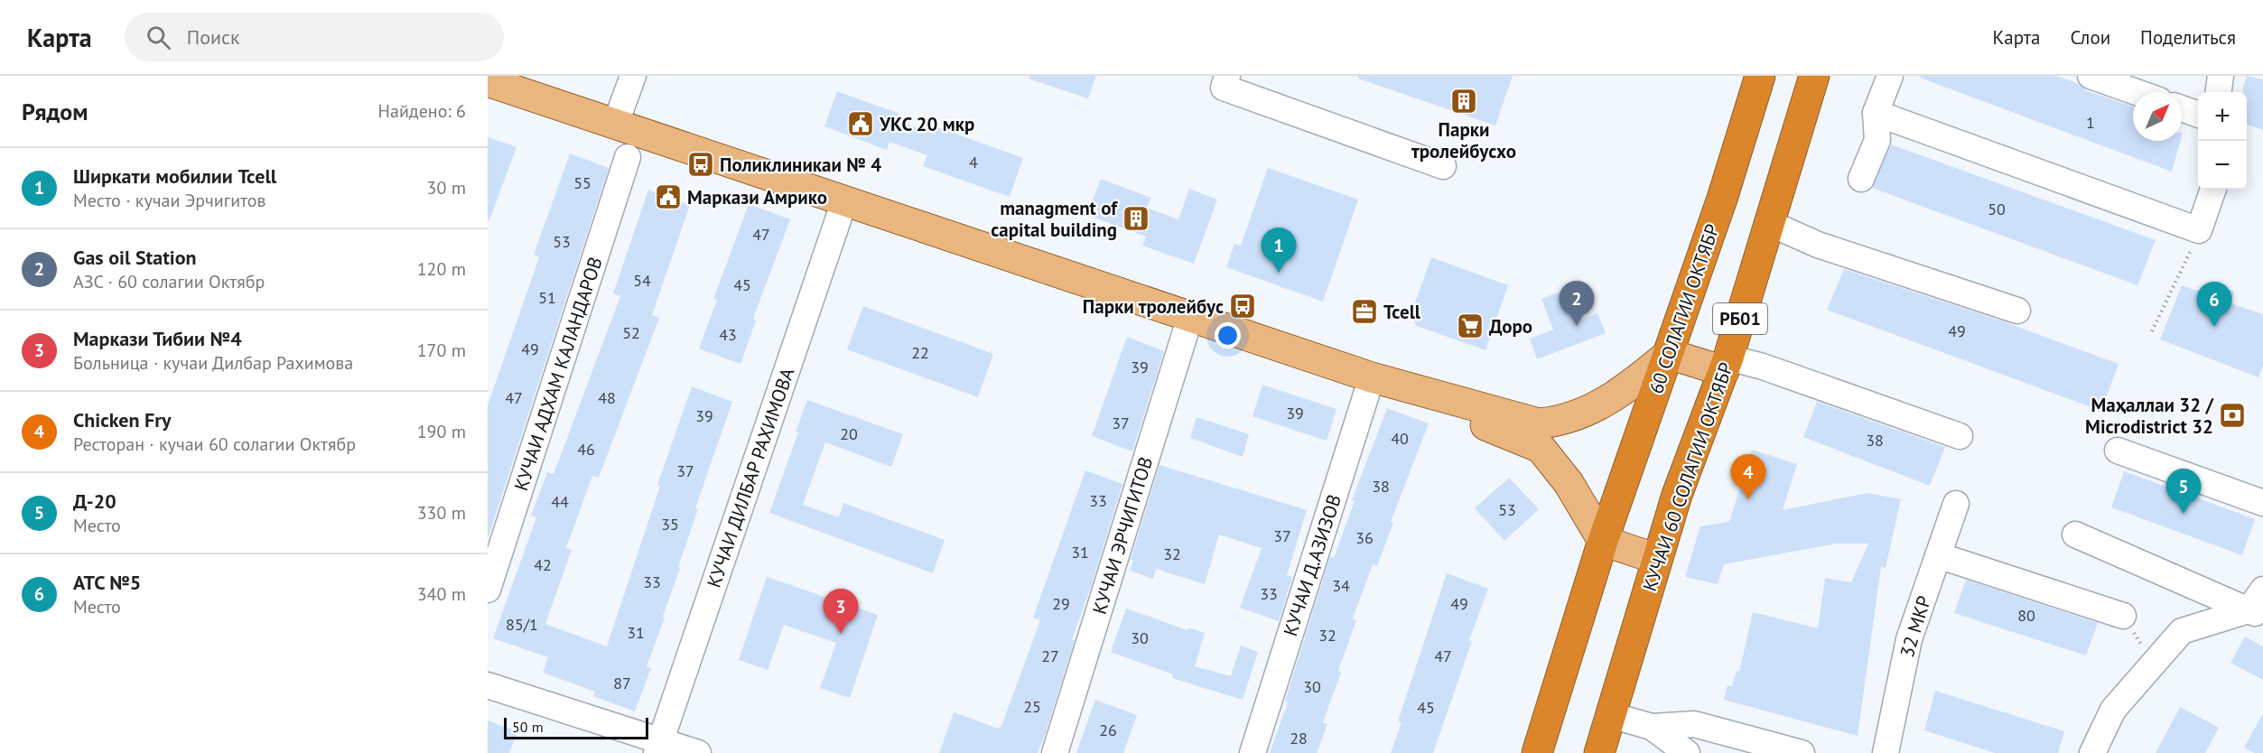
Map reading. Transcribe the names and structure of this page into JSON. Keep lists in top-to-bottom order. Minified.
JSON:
{"streets":{"highway":["60 СОЛАГИИ ОКТЯБР","РБ01","КУЧАИ 60 СОЛАГИИ ОКТЯБР"],"street":["КУЧАИ АДХАМ КАЛАНДАРОВ","КУЧАИ ДИЛБАР РАХИМОВА","КУЧАИ ЭРЧИГИТОВ","КУЧАИ Д.АЗИЗОВ","32 МКР"]},"crossings":[["60 СОЛАГИИ ОКТЯБР","РБ01"]],"places":{"building":["Парки тролейбусхо","managment of capital building"],"public building":["УКС 20 мкр","Маркази Амрико"],"bus stop":["Поликлиникаи № 4","Парки тролейбус"],"office":["Tcell"],"supermarket":["Доро"],"bank":["Маҳаллаи 32 / Microdistrict 32"]},"house_numbers":["1","4","55","50","47","53","54","45","51","49","52","43","49","22","39","47","48","39","39","37","20","40","38","46","37","38","33","44","53","35","37","36","31","32","42","33","34","33","29","49","80","85/1","31","32","30","27","47","87","30","25","45","26","28"],"scale_bar":"50 m","north":"top right","page":{"header":"Карта","search":"Поиск","nav":["Карта","Слои","Поделиться"],"heading":["Рядом","Найдено: 6"],"map_buttons":["+","−"],"list":[{"mark":"1","name":"Ширкати мобилии Tcell","note":"Место · кучаи Эрчигитов","value":"30 m"},{"mark":"2","name":"Gas oil Station","note":"АЗС · 60 солагии Октябр","value":"120 m"},{"mark":"3","name":"Маркази Тибии №4","note":"Больница · кучаи Дилбар Рахимова","value":"170 m"},{"mark":"4","name":"Chicken Fry","note":"Ресторан · кучаи 60 солагии Октябр","value":"190 m"},{"mark":"5","name":"Д-20","note":"Место","value":"330 m"},{"mark":"6","name":"АТС №5","note":"Место","value":"340 m"}],"pins":["1","2","6","4","5","3"],"scale":"50 m"}}
